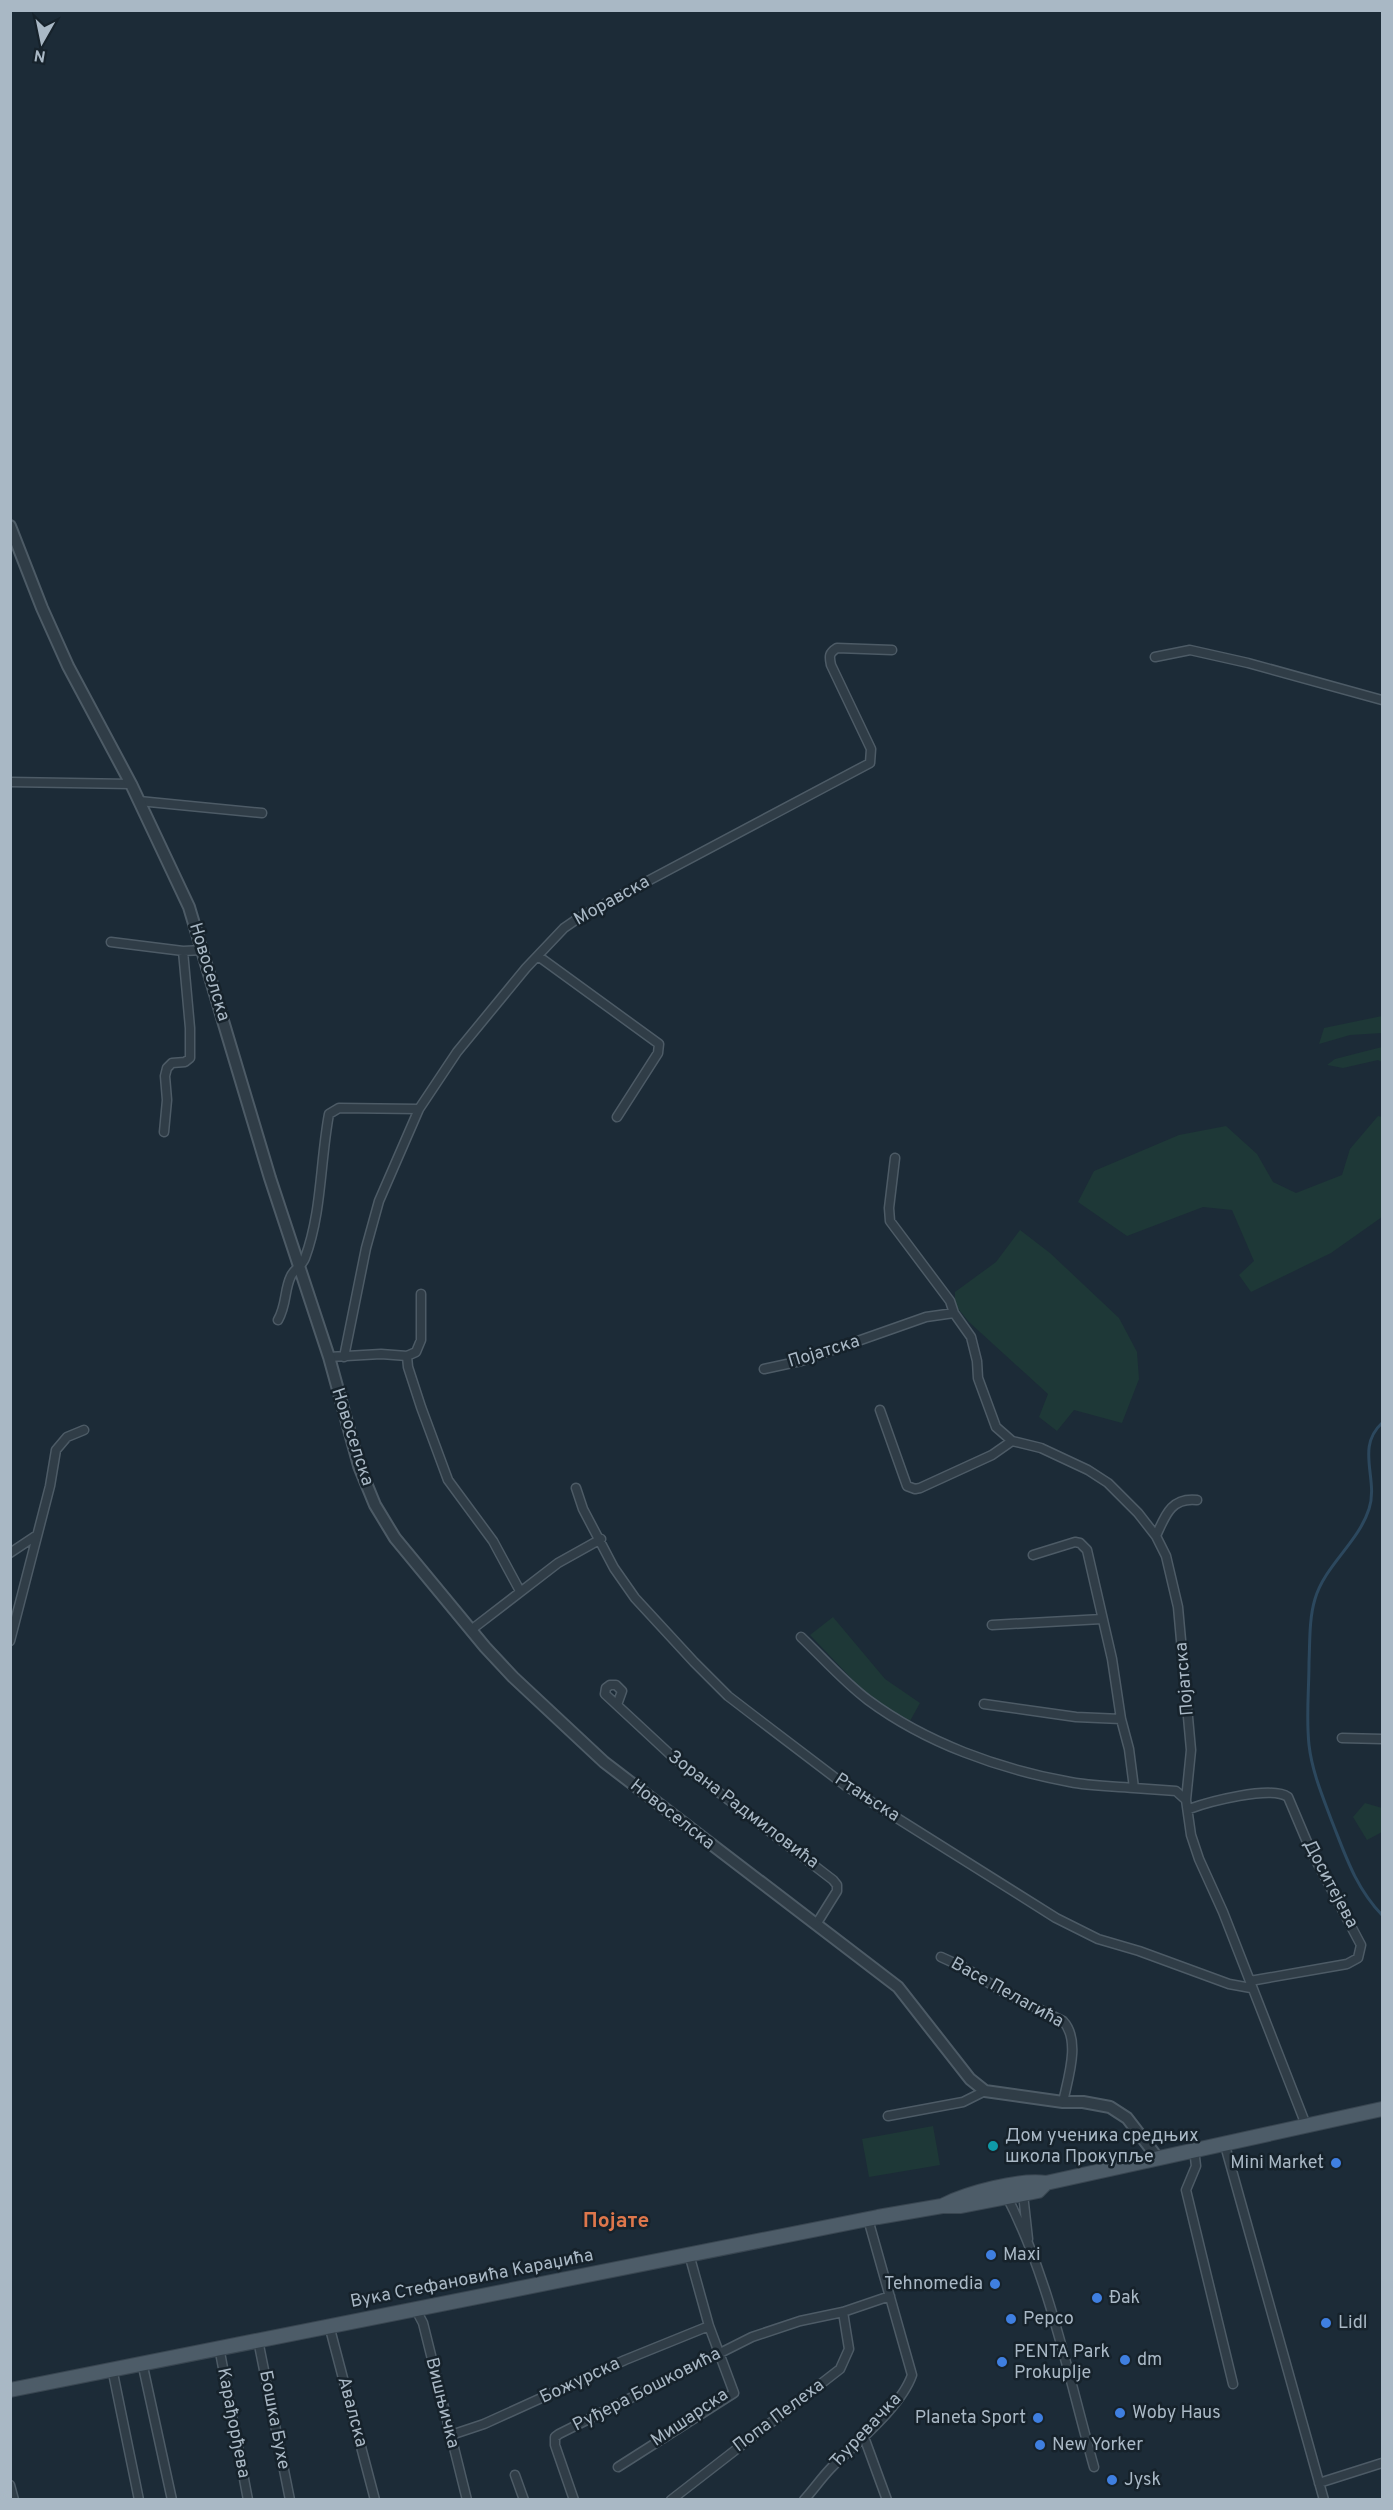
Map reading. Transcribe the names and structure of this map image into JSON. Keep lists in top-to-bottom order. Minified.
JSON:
{"streets":{"main road":["Вука Стефановића Караџића"],"street":["Моравска","Новоселска","Појатска","Ртањска","Зорана Радмиловића","Доситејева","Васе Пелагића","Божурска","Руђера Бошковића","Вишњичка","Авалска","Попа Пелеха","Мишарска","Бошка Бухе","Карађорђева","Ђуревачка"]},"crossings":[["Новоселска","Зорана Радмиловића"],["Појатска","Ртањска"],["Појатска","Доситејева"],["Појатска","Вука Стефановића Караџића"],["Ртањска","Доситејева"],["Вука Стефановића Караџића","Вишњичка"],["Вука Стефановића Караџића","Авалска"],["Вука Стефановића Караџића","Мишарска"],["Вука Стефановића Караџића","Бошка Бухе"],["Вука Стефановића Караџића","Карађорђева"],["Вука Стефановића Караџића","Ђуревачка"],["Божурска","Вишњичка"],["Божурска","Мишарска"],["Руђера Бошковића","Попа Пелеха"],["Руђера Бошковића","Мишарска"],["Руђера Бошковића","Ђуревачка"]],"districts":["Појате"],"places":["Дом ученика средњих школа Прокупље","Mini Market","Maxi","Tehnomedia","Đak","Pepco","Lidl","dm","PENTA Park Prokuplje","Woby Haus","Planeta Sport","New Yorker","Jysk"],"north":"bottom"}
